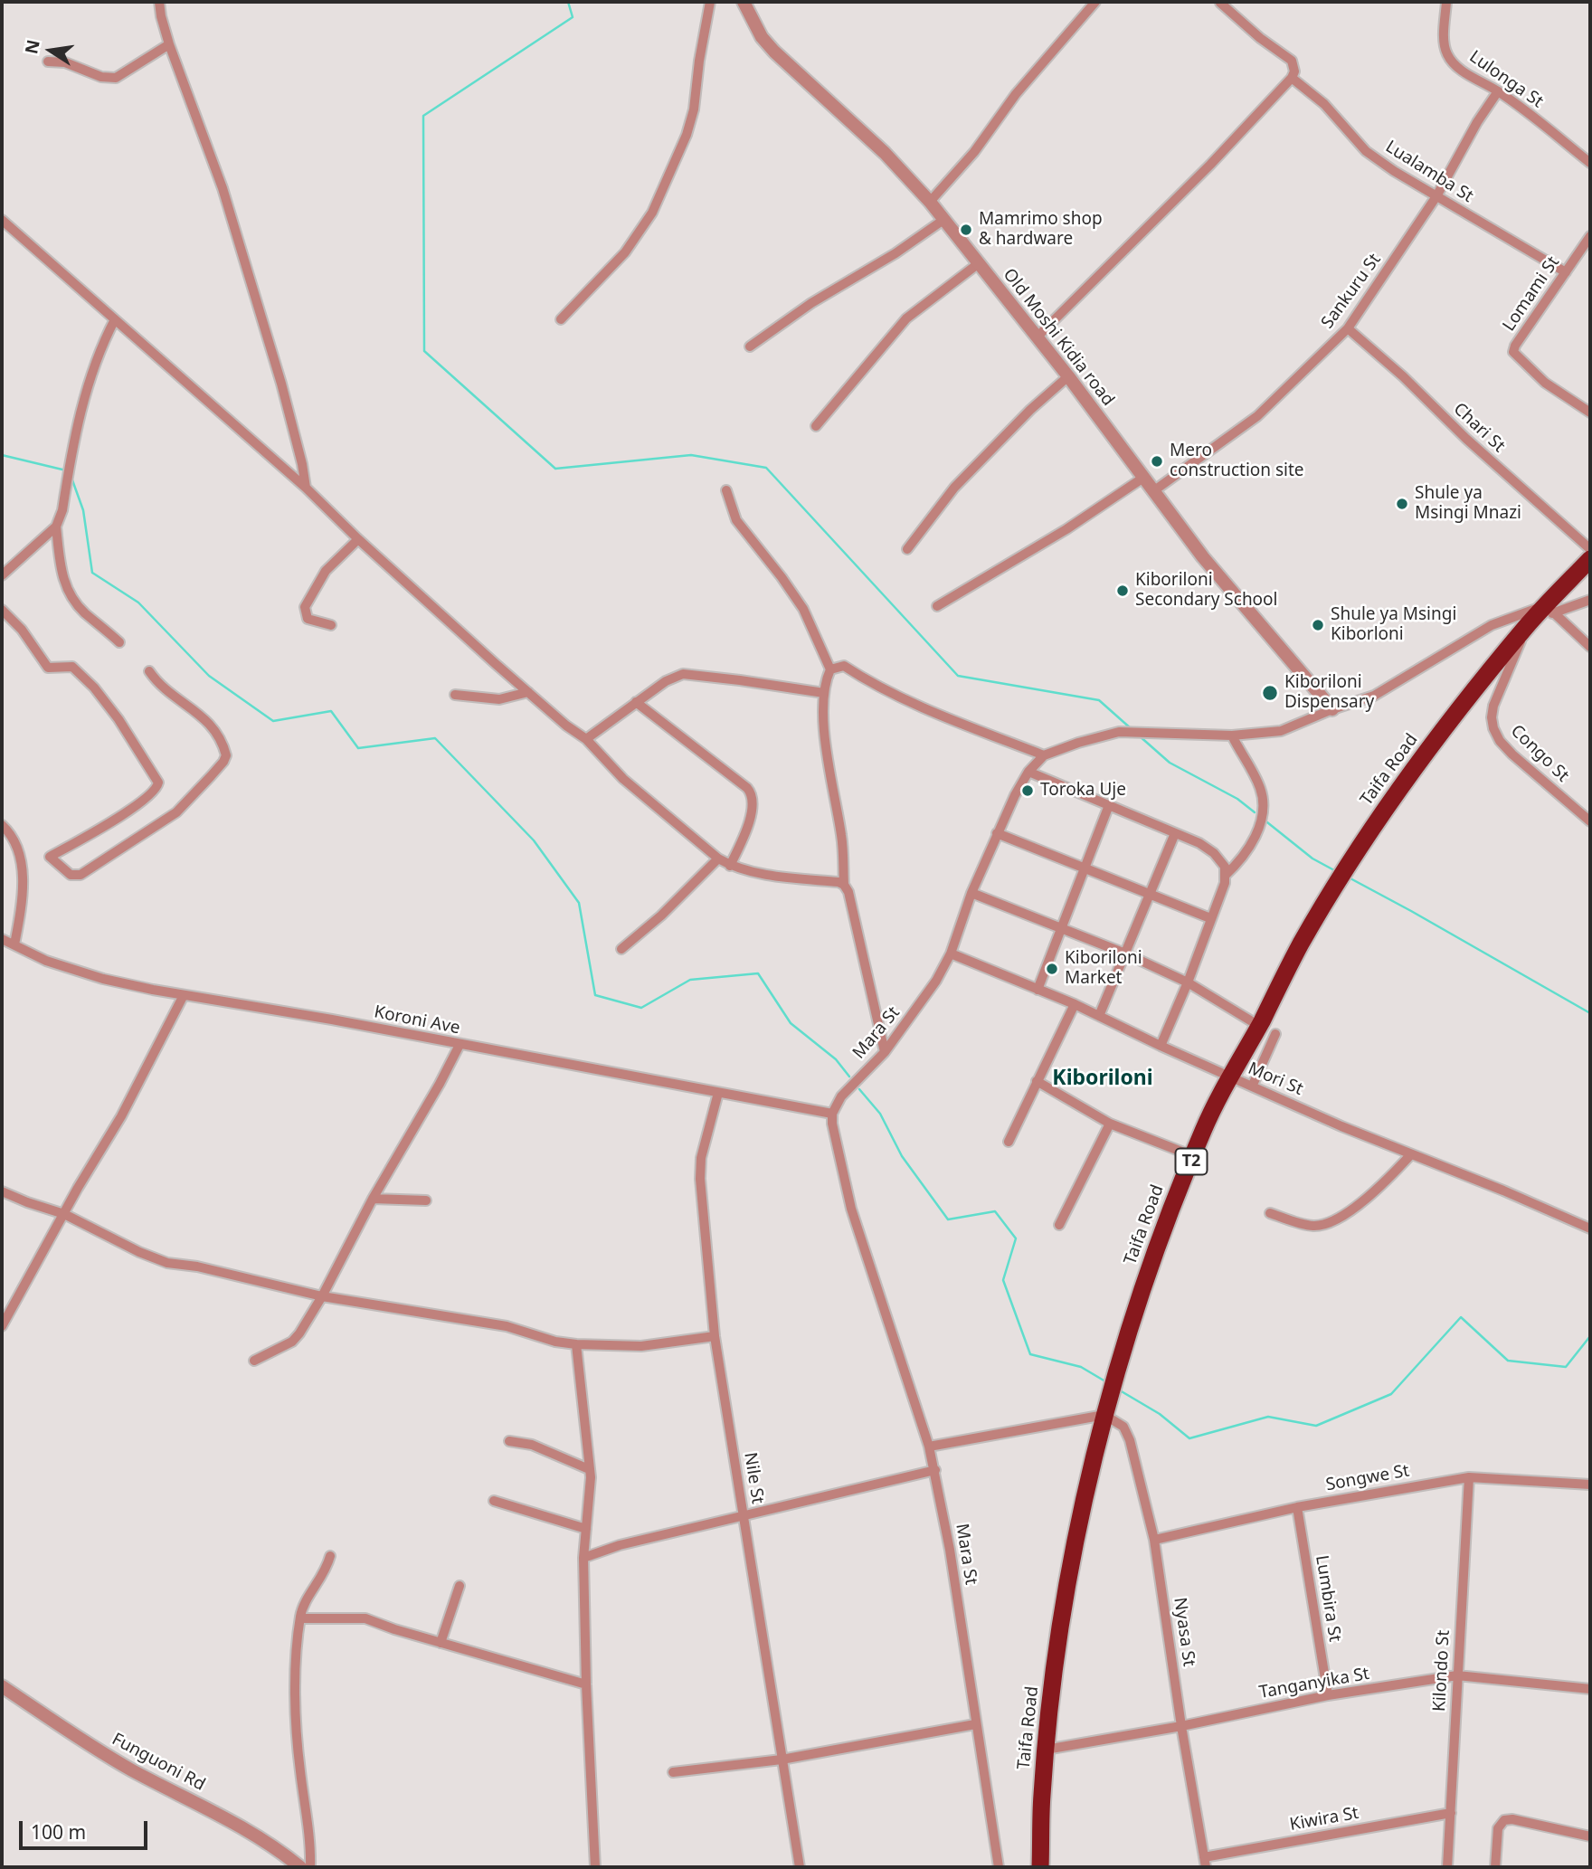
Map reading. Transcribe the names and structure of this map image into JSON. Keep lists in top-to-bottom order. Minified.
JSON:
{"streets":{"highway":["Taifa Road","T2"],"street":["Lulonga St","Lualamba St","Sankuru St","Lomami St","Old Moshi Kidia road","Chari St","Congo St","Koroni Ave","Mara St","Mori St","Nile St","Songwe St","Lumbira St","Nyasa St","Kilondo St","Tanganyika St","Funguoni Rd","Kiwira St"]},"crossings":[["Lulonga St","Sankuru St"],["Lualamba St","Sankuru St"],["Lualamba St","Lomami St"],["Sankuru St","Old Moshi Kidia road"],["Sankuru St","Chari St"],["Old Moshi Kidia road","Mara St"],["Congo St","Taifa Road"],["Taifa Road","Mara St"],["Taifa Road","Mori St"],["Taifa Road","Nyasa St"],["Taifa Road","Tanganyika St"],["Koroni Ave","Mara St"],["Koroni Ave","Nile St"],["Mara St","Mori St"],["Songwe St","Lumbira St"],["Songwe St","Nyasa St"],["Songwe St","Kilondo St"],["Lumbira St","Tanganyika St"],["Nyasa St","Tanganyika St"],["Nyasa St","Kiwira St"],["Kilondo St","Tanganyika St"],["Kilondo St","Kiwira St"]],"districts":["Kiboriloni"],"places":["Mamrimo shop & hardware","Mero construction site","Shule ya Msingi Mnazi","Kiboriloni Secondary School","Shule ya Msingi Kiborloni","Kiboriloni Dispensary","Toroka Uje","Kiboriloni Market"],"scale_bar":"100 m","north":"left"}
